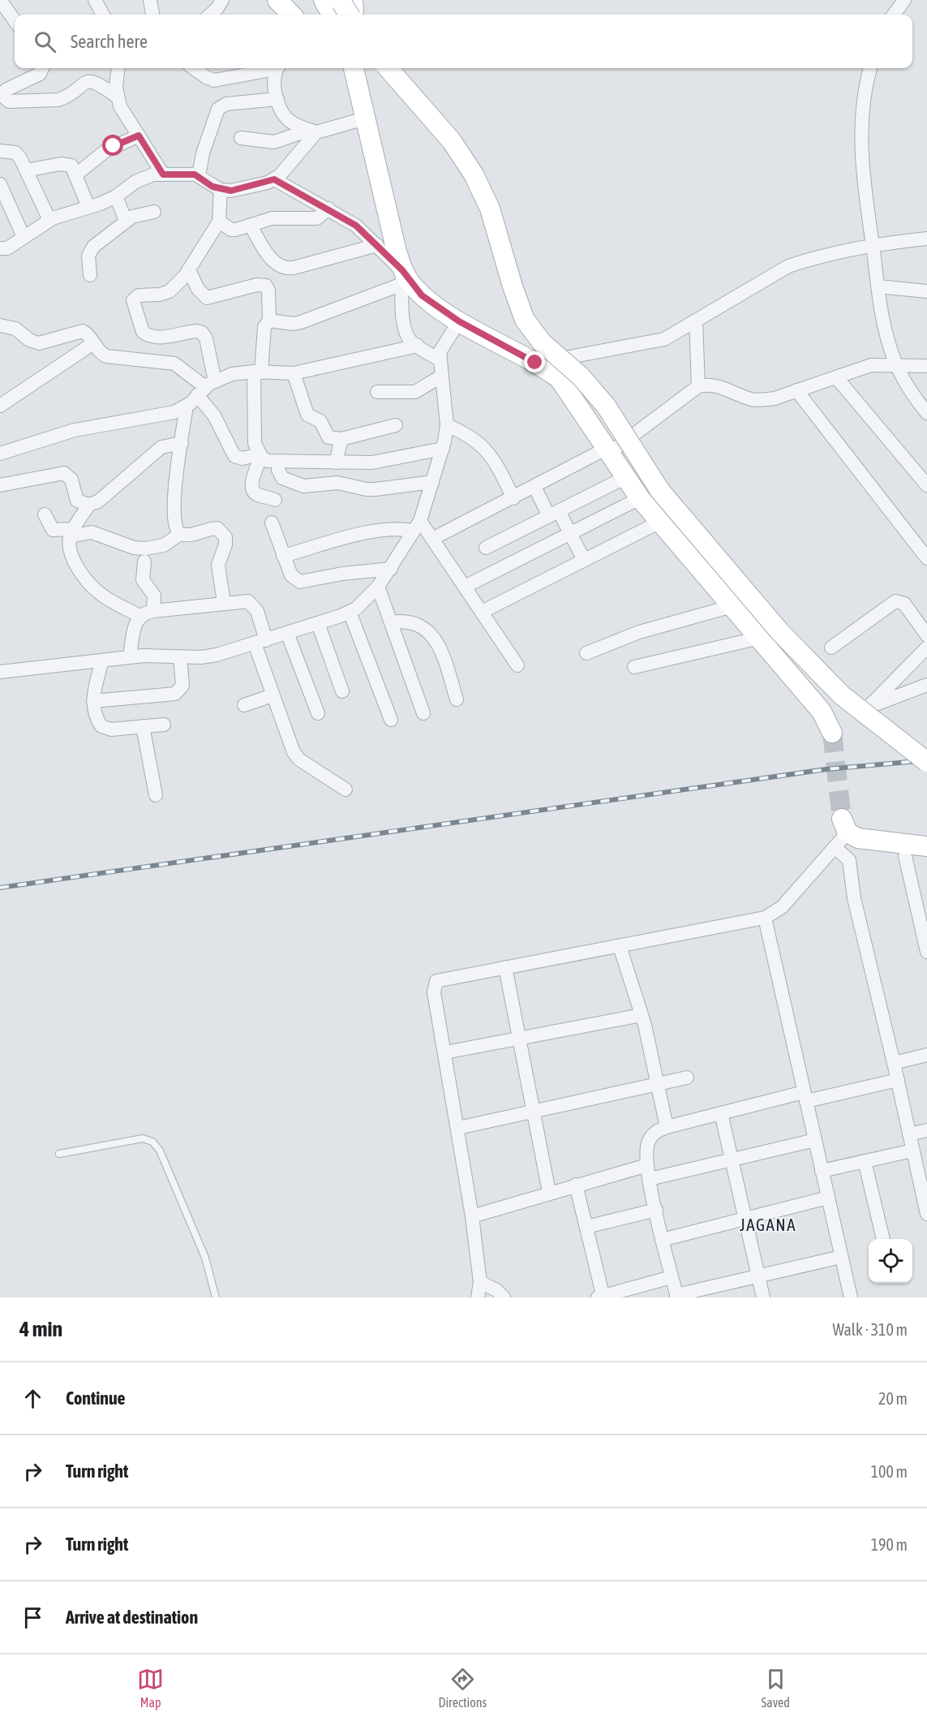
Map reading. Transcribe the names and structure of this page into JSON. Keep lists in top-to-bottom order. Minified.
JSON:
{"districts":["JAGANA"],"page":{"search":"Search here","heading":["4 min","Walk · 310 m"],"list":[["Continue","20 m"],["Turn right","100 m"],["Turn right","190 m"],"Arrive at destination"],"nav":["Map","Directions","Saved"]}}
